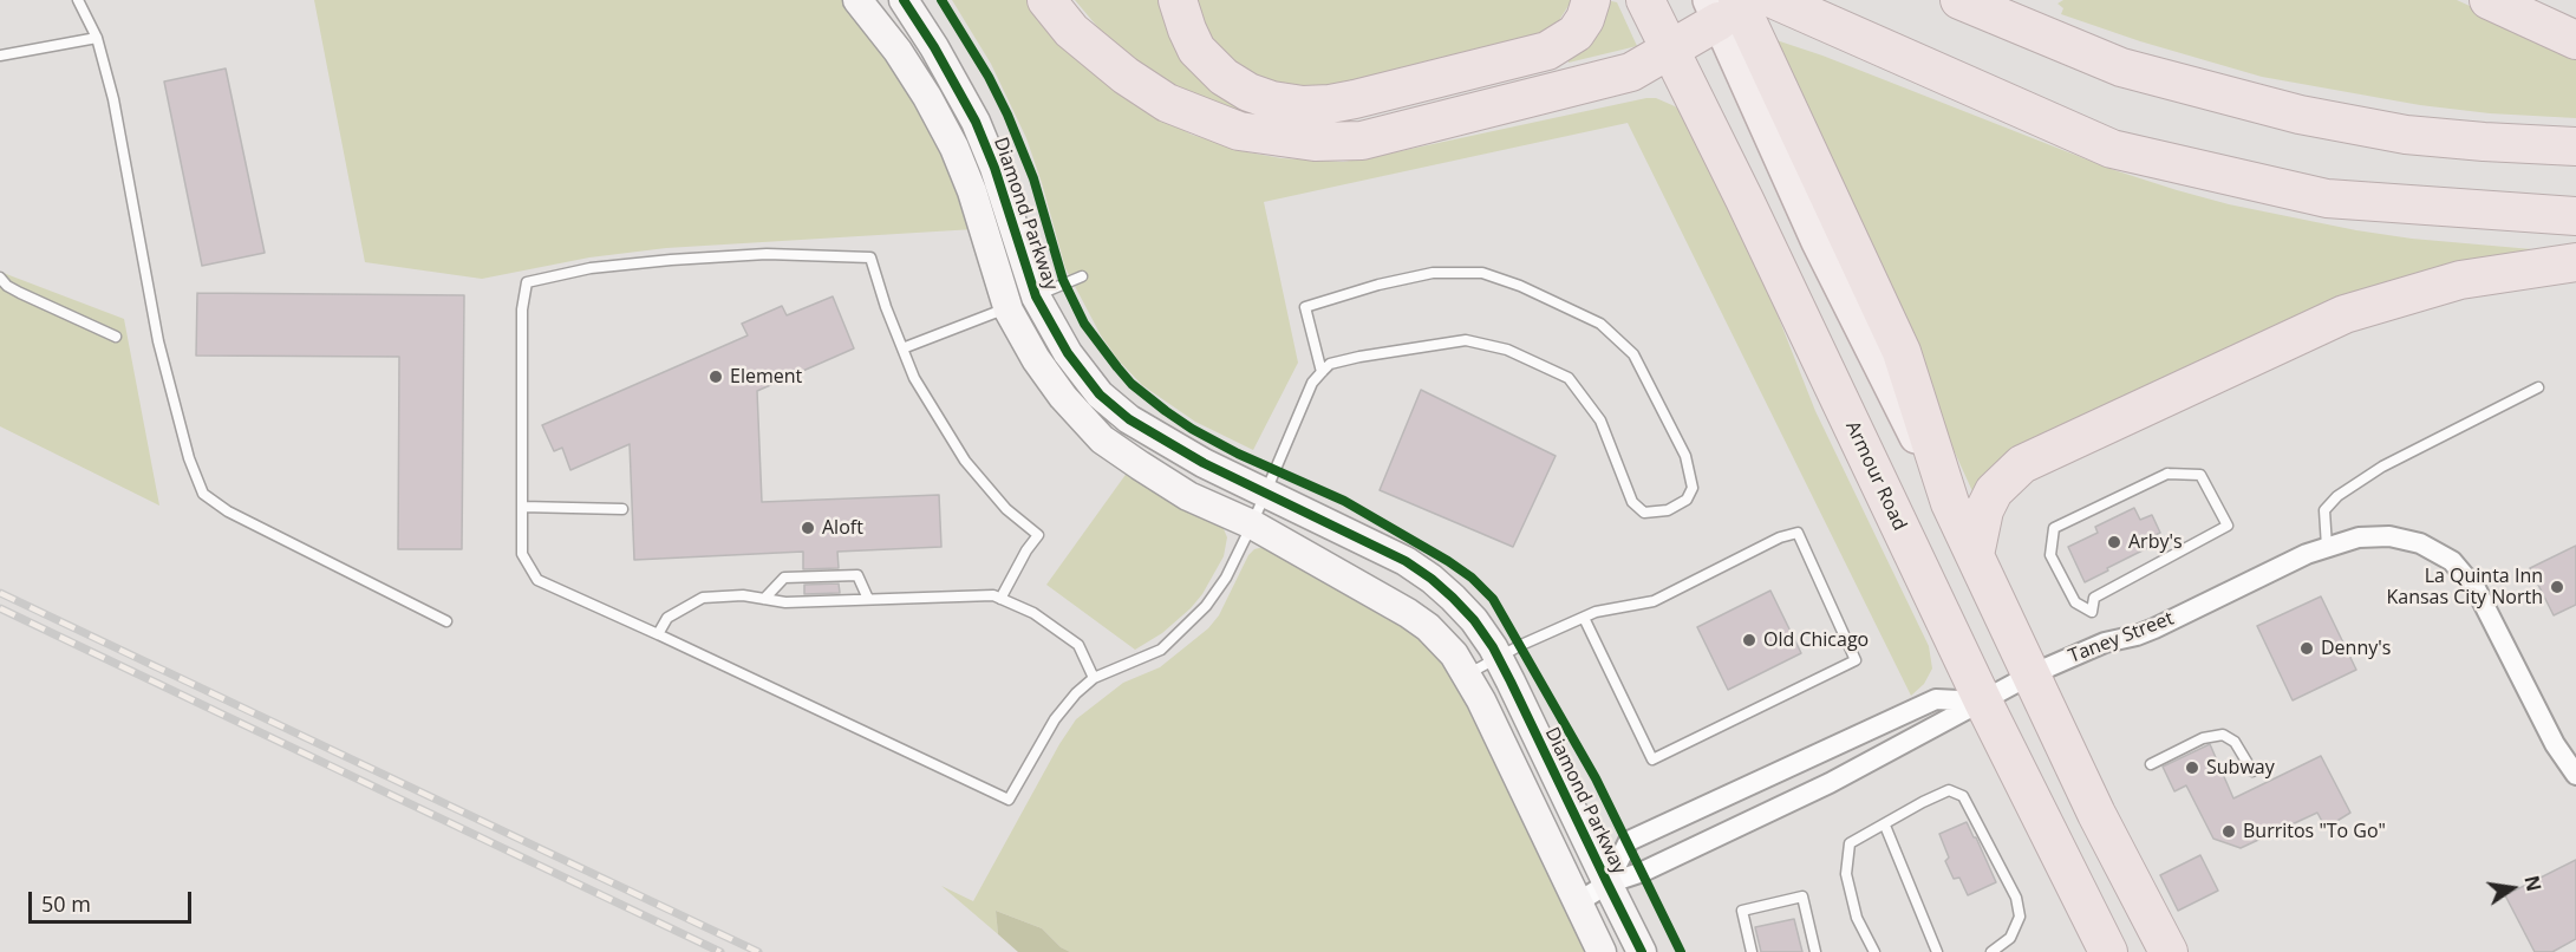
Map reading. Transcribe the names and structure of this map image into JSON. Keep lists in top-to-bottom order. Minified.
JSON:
{"streets":{"highway":["Armour Road"],"street":["Diamond Parkway","Taney Street"]},"crossings":[["Diamond Parkway","Taney Street"],["Armour Road","Taney Street"]],"places":["Element","Aloft","Arby's","La Quinta Inn Kansas City North","Old Chicago","Denny's","Subway","Burritos \"To Go\""],"scale_bar":"50 m","north":"right"}
